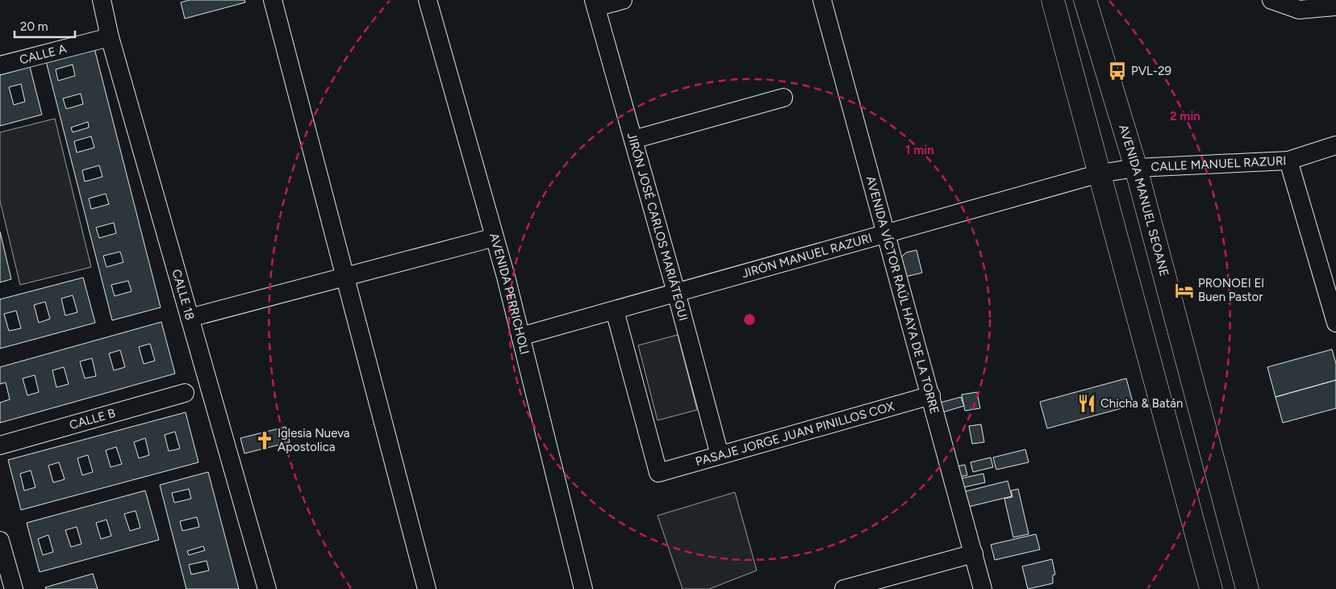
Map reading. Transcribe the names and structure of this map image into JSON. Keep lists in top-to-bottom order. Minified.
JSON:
{"streets":{"street":["CALLE A","CALLE MANUEL RAZURI","AVENIDA MANUEL SEOANE","JIRÓN JOSÉ CARLOS MARIÁTEGUI","JIRÓN MANUEL RAZURI","AVENIDA PERRICHOLI","AVENIDA VÍCTOR RAÚL HAYA DE LA TORRE","CALLE 18","CALLE B","PASAJE JORGE JUAN PINILLOS COX"]},"crossings":[["CALLE A","CALLE 18"],["CALLE MANUEL RAZURI","AVENIDA MANUEL SEOANE"],["CALLE MANUEL RAZURI","JIRÓN MANUEL RAZURI"],["JIRÓN JOSÉ CARLOS MARIÁTEGUI","JIRÓN MANUEL RAZURI"],["JIRÓN JOSÉ CARLOS MARIÁTEGUI","PASAJE JORGE JUAN PINILLOS COX"],["JIRÓN MANUEL RAZURI","AVENIDA PERRICHOLI"],["JIRÓN MANUEL RAZURI","AVENIDA VÍCTOR RAÚL HAYA DE LA TORRE"],["JIRÓN MANUEL RAZURI","PASAJE JORGE JUAN PINILLOS COX"],["AVENIDA VÍCTOR RAÚL HAYA DE LA TORRE","PASAJE JORGE JUAN PINILLOS COX"]],"places":{"bus stop":["PVL-29"],"hotel":["PRONOEI El Buen Pastor"],"restaurant":["Chicha & Batán"],"church":["Iglesia Nueva Apostolica"]},"scale_bar":"20 m","rings":["2 min","1 min"]}
